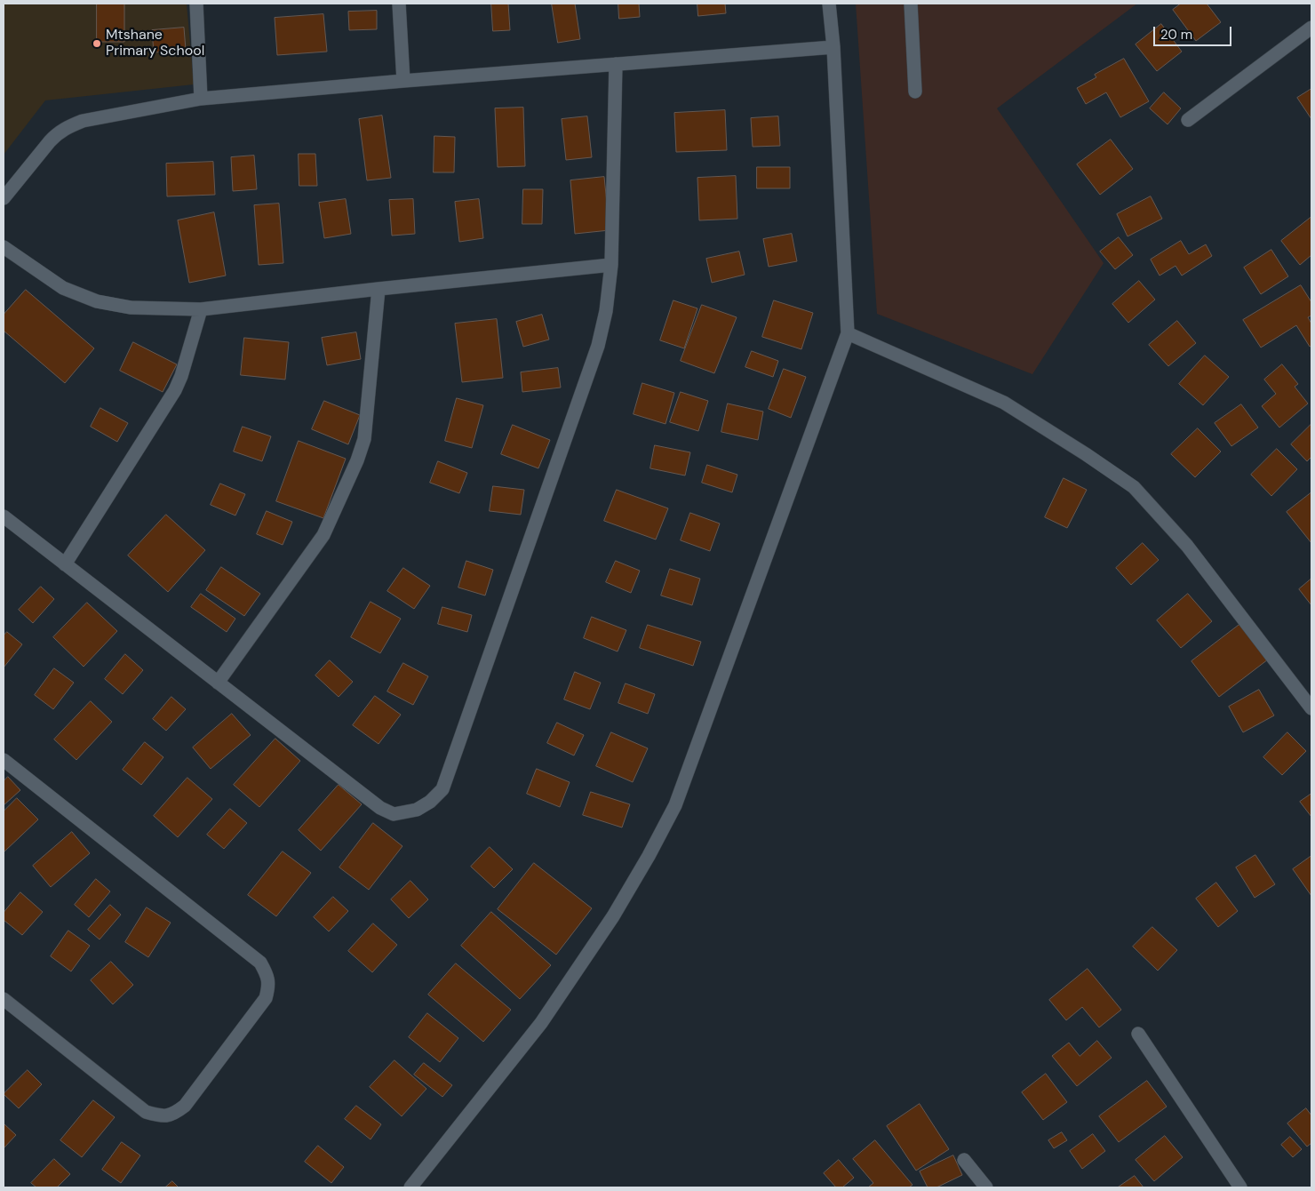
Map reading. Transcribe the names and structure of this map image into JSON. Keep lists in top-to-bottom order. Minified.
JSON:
{"places":["Mtshane Primary School"],"scale_bar":"20 m"}
